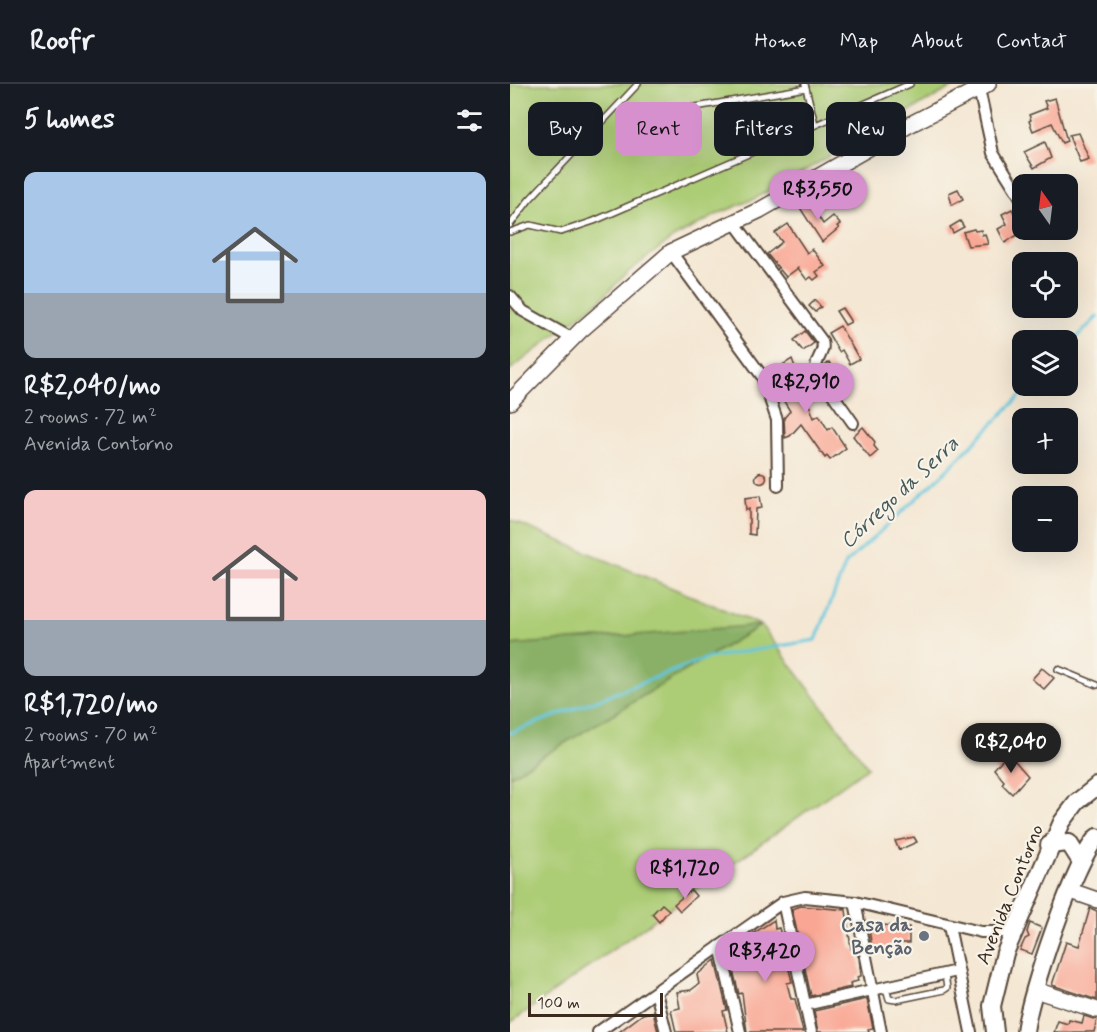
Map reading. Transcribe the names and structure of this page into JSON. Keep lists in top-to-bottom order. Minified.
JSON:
{"streets":{"main road":["Avenida Contorno"]},"water":["Córrego da Serra"],"places":["Casa da Benção"],"scale_bar":"100 m","north":"top","page":{"header":"Roofr","nav":["Home","Map","About","Contact"],"heading":"5 homes","chip":["Buy","Rent","Filters","New"],"list":[{"name":"R$2,040/mo","note":"2 rooms · 72 m² · Avenida Contorno"},{"name":"R$1,720/mo","note":"2 rooms · 70 m² · Apartment"}],"price":["R$3,550","R$2,910","R$2,040","R$1,720","R$3,420"],"map_buttons":["+","−"],"scale":"100 m"}}
